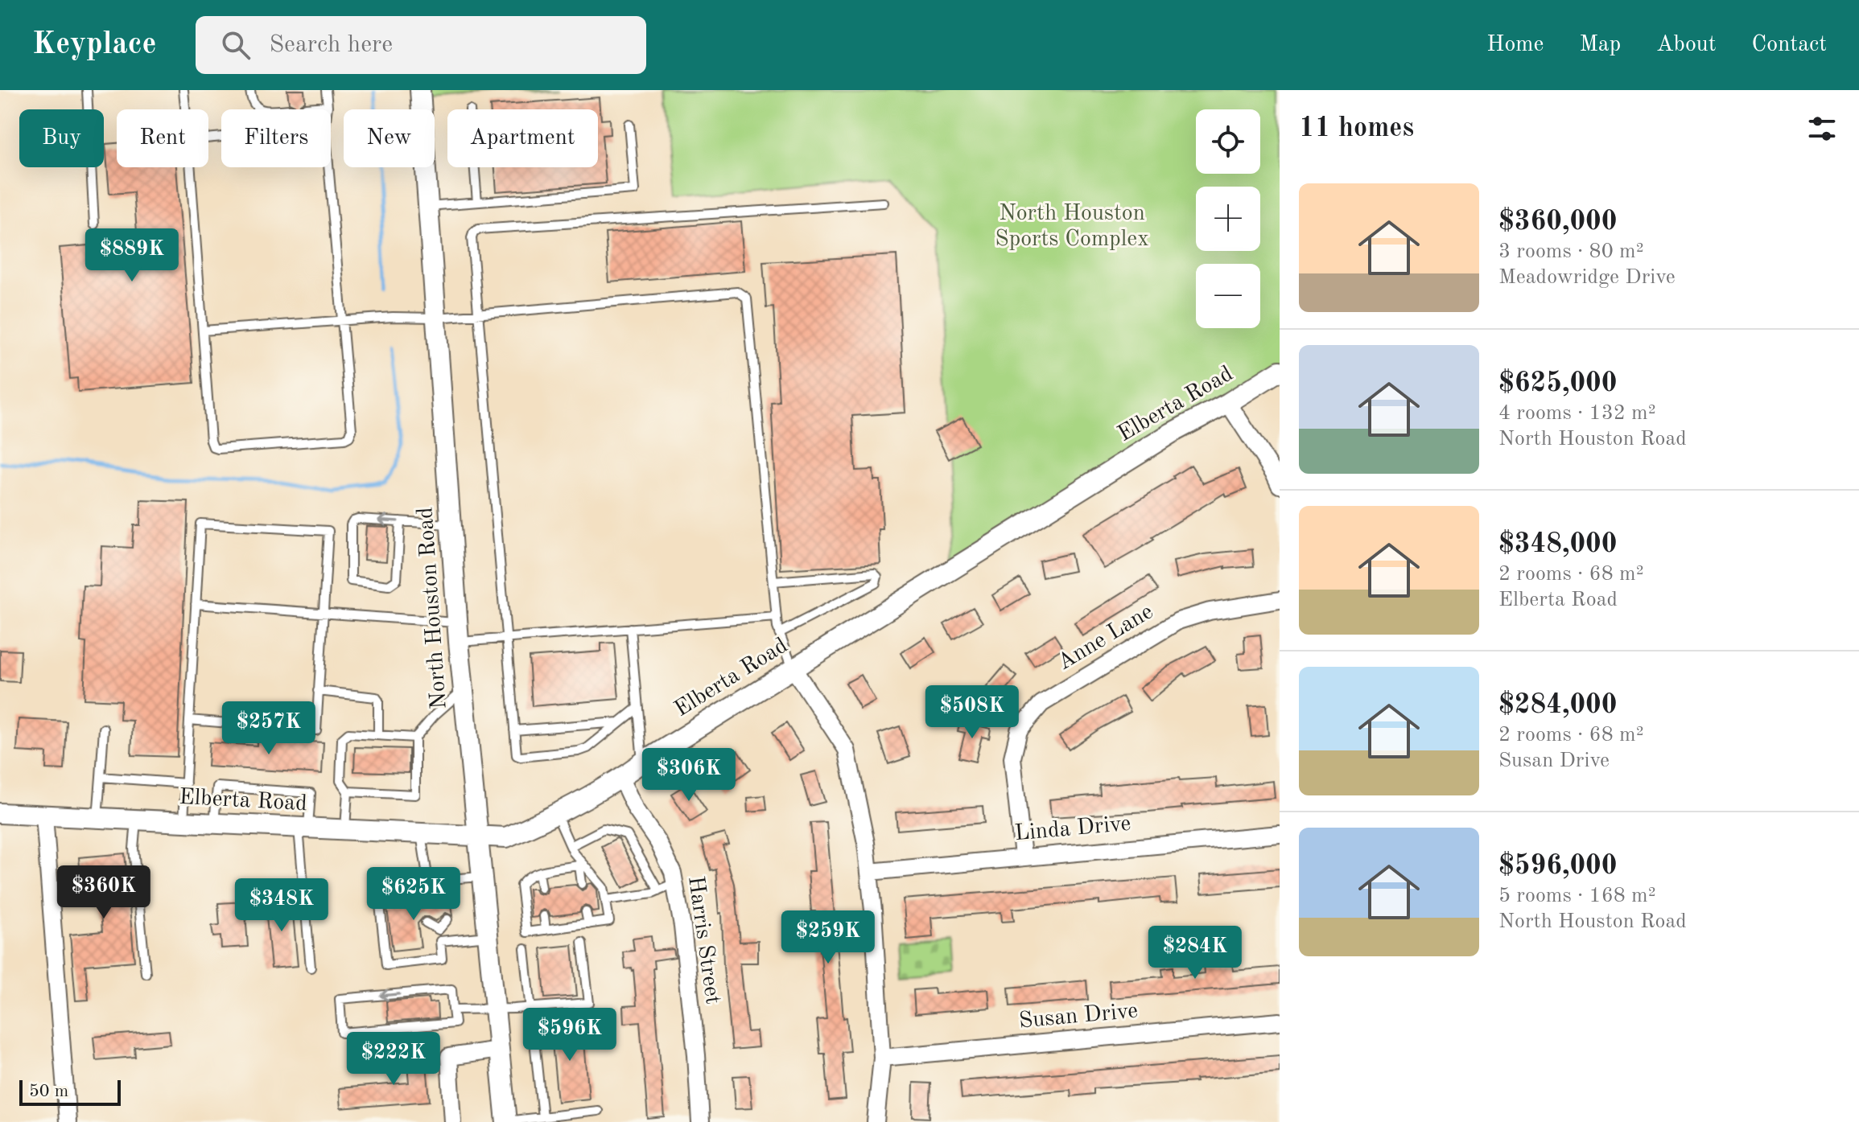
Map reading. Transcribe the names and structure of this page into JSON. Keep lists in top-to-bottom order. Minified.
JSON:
{"streets":{"street":["Elberta Road","North Houston Road","Anne Lane","Linda Drive","Harris Street","Susan Drive"]},"crossings":[["Elberta Road","North Houston Road"],["Elberta Road","Harris Street"],["Anne Lane","Linda Drive"]],"parks":["North Houston Sports Complex"],"scale_bar":"50 m","page":{"header":"Keyplace","search":"Search here","nav":["Home","Map","About","Contact"],"heading":"11 homes","map_buttons":["+","−"],"chip":["Buy","Rent","Filters","New","Apartment"],"list":[{"name":"$360,000","note":"3 rooms · 80 m² · Meadowridge Drive"},{"name":"$625,000","note":"4 rooms · 132 m² · North Houston Road"},{"name":"$348,000","note":"2 rooms · 68 m² · Elberta Road"},{"name":"$284,000","note":"2 rooms · 68 m² · Susan Drive"},{"name":"$596,000","note":"5 rooms · 168 m² · North Houston Road"}],"price":["$889K","$508K","$257K","$306K","$360K","$625K","$348K","$259K","$284K","$596K","$222K"],"scale":"50 m"}}
